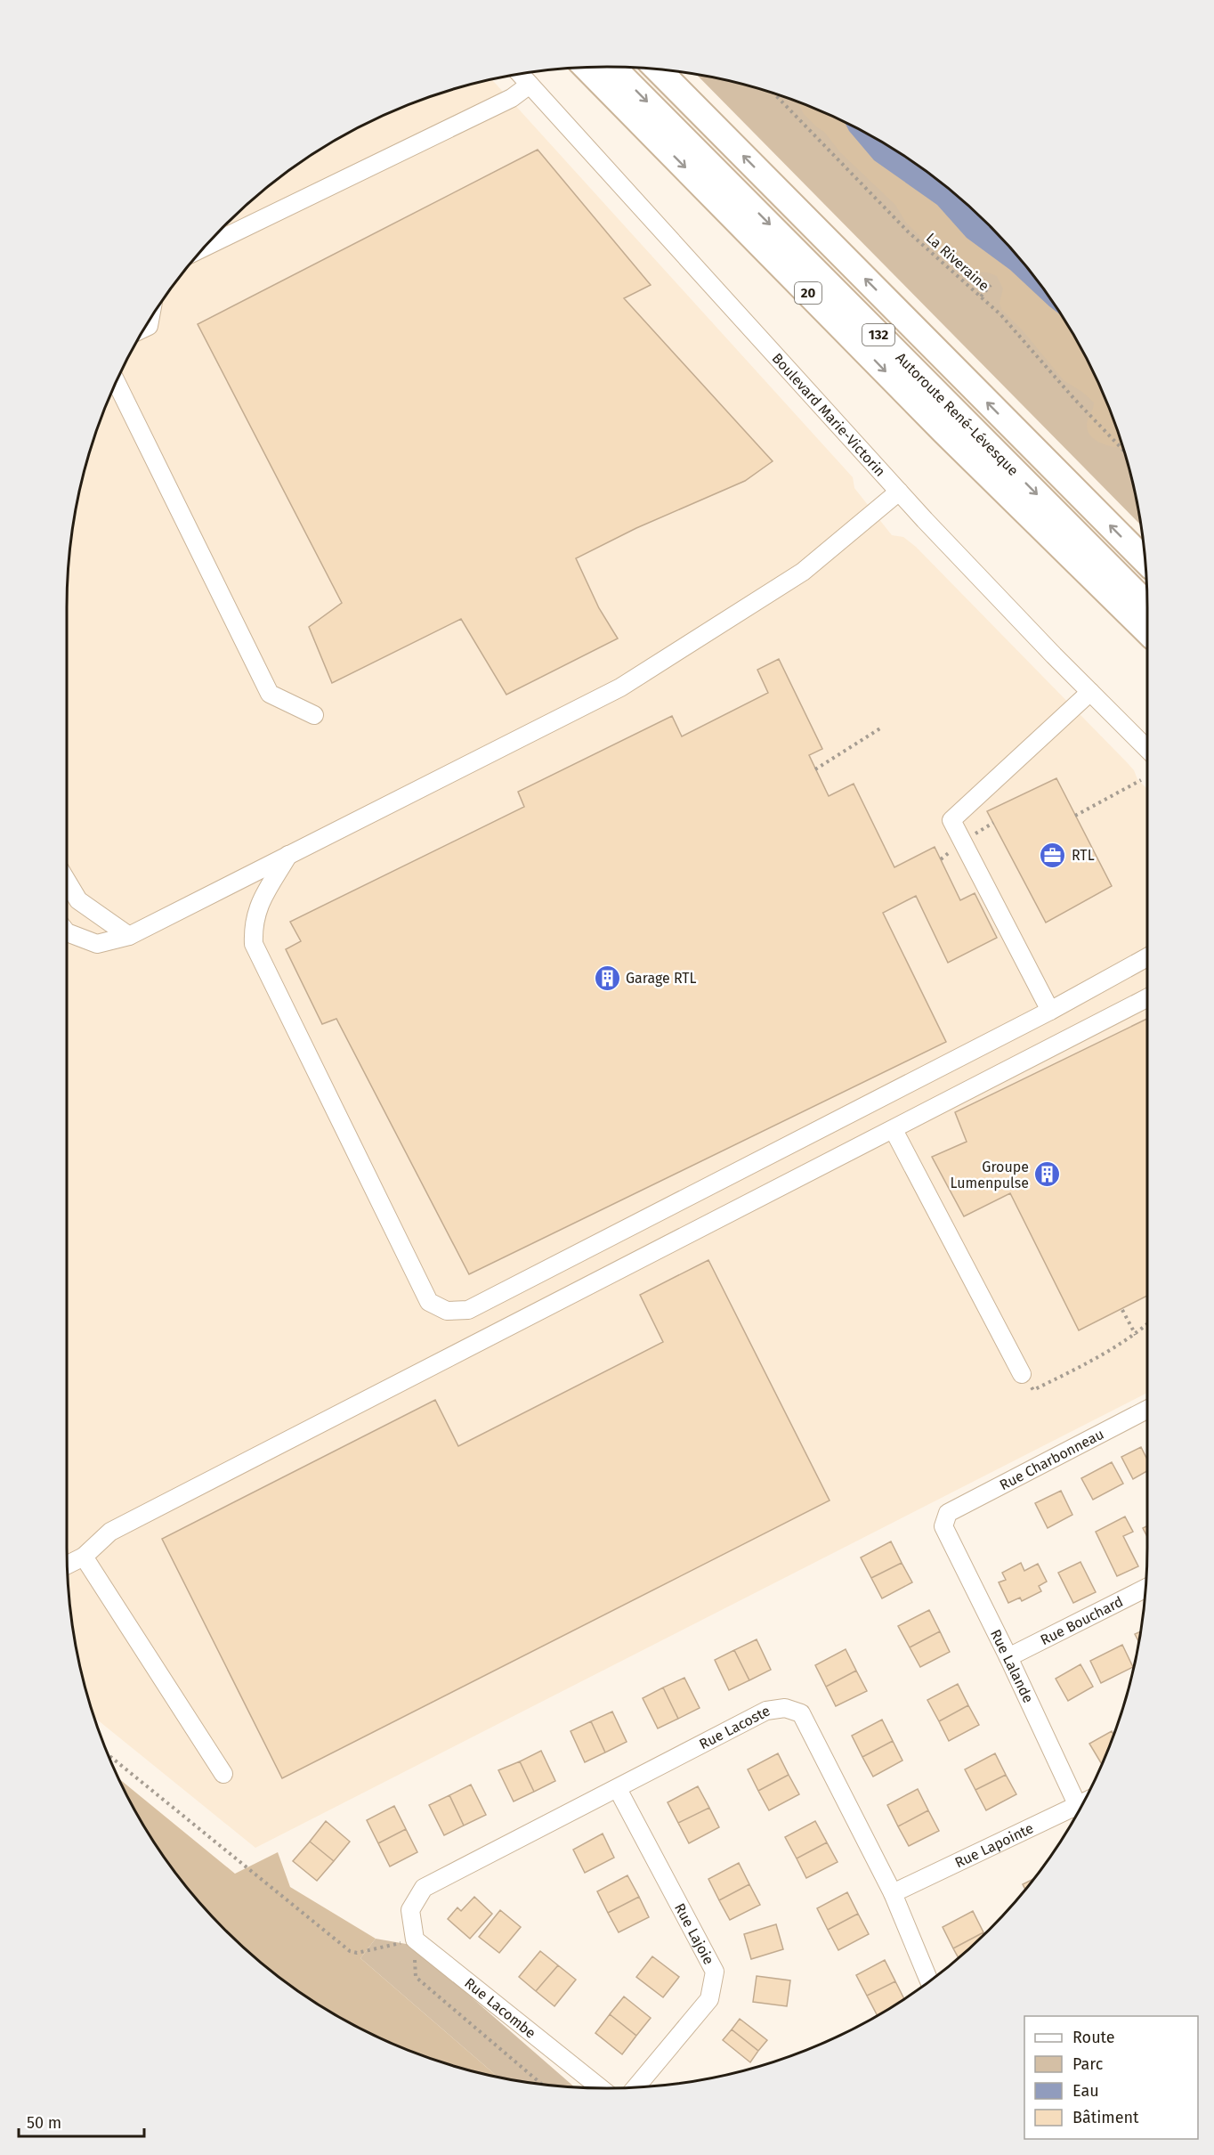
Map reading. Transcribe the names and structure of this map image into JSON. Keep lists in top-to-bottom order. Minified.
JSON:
{"streets":{"highway":["20","132","Autoroute René-Lévesque"],"street":["Boulevard Marie-Victorin","Rue Charbonneau","Rue Bouchard","Rue Lalande","Rue Lacoste","Rue Lapointe","Rue Lajoie","Rue Lacombe"],"path":["La Riveraine"]},"crossings":[["Rue Charbonneau","Rue Lalande"],["Rue Bouchard","Rue Lalande"],["Rue Lacoste","Rue Lapointe"],["Rue Lacoste","Rue Lajoie"],["Rue Lacoste","Rue Lacombe"]],"places":{"office":["RTL"],"building":["Garage RTL","Groupe Lumenpulse"]},"legend":["Route","Parc","Eau","Bâtiment"],"scale_bar":"50 m"}
